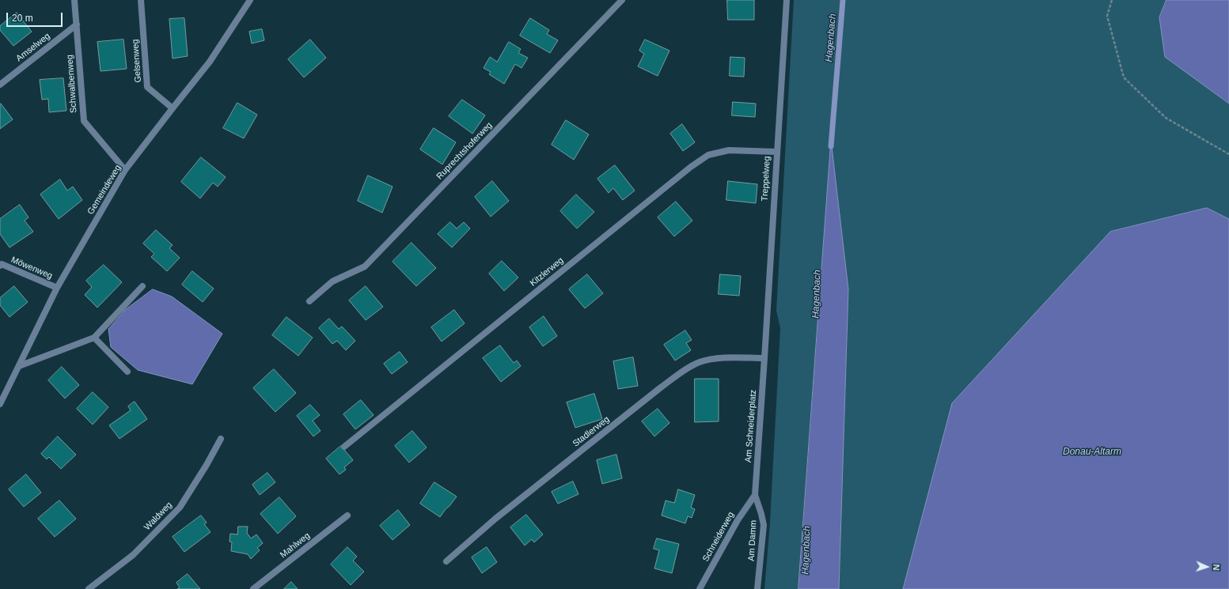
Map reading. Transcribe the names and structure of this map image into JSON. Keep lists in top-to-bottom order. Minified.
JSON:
{"streets":{"street":["Amselweg","Gelsenweg","Schwalbenweg","Ruprechtshoferweg","Treppelweg","Gemeindeweg","Möwenweg","Kitzlerweg","Am Schneiderplatz","Stadlerweg","Waldweg","Schneiderweg","Am Damm","Mahlweg"]},"crossings":[["Amselweg","Schwalbenweg"],["Gelsenweg","Gemeindeweg"],["Schwalbenweg","Gemeindeweg"],["Treppelweg","Kitzlerweg"],["Treppelweg","Am Schneiderplatz"],["Treppelweg","Stadlerweg"],["Gemeindeweg","Möwenweg"],["Am Schneiderplatz","Stadlerweg"],["Am Schneiderplatz","Schneiderweg"],["Am Schneiderplatz","Am Damm"],["Schneiderweg","Am Damm"]],"water":["Hagenbach","Donau-Altarm"],"scale_bar":"20 m","north":"right"}
